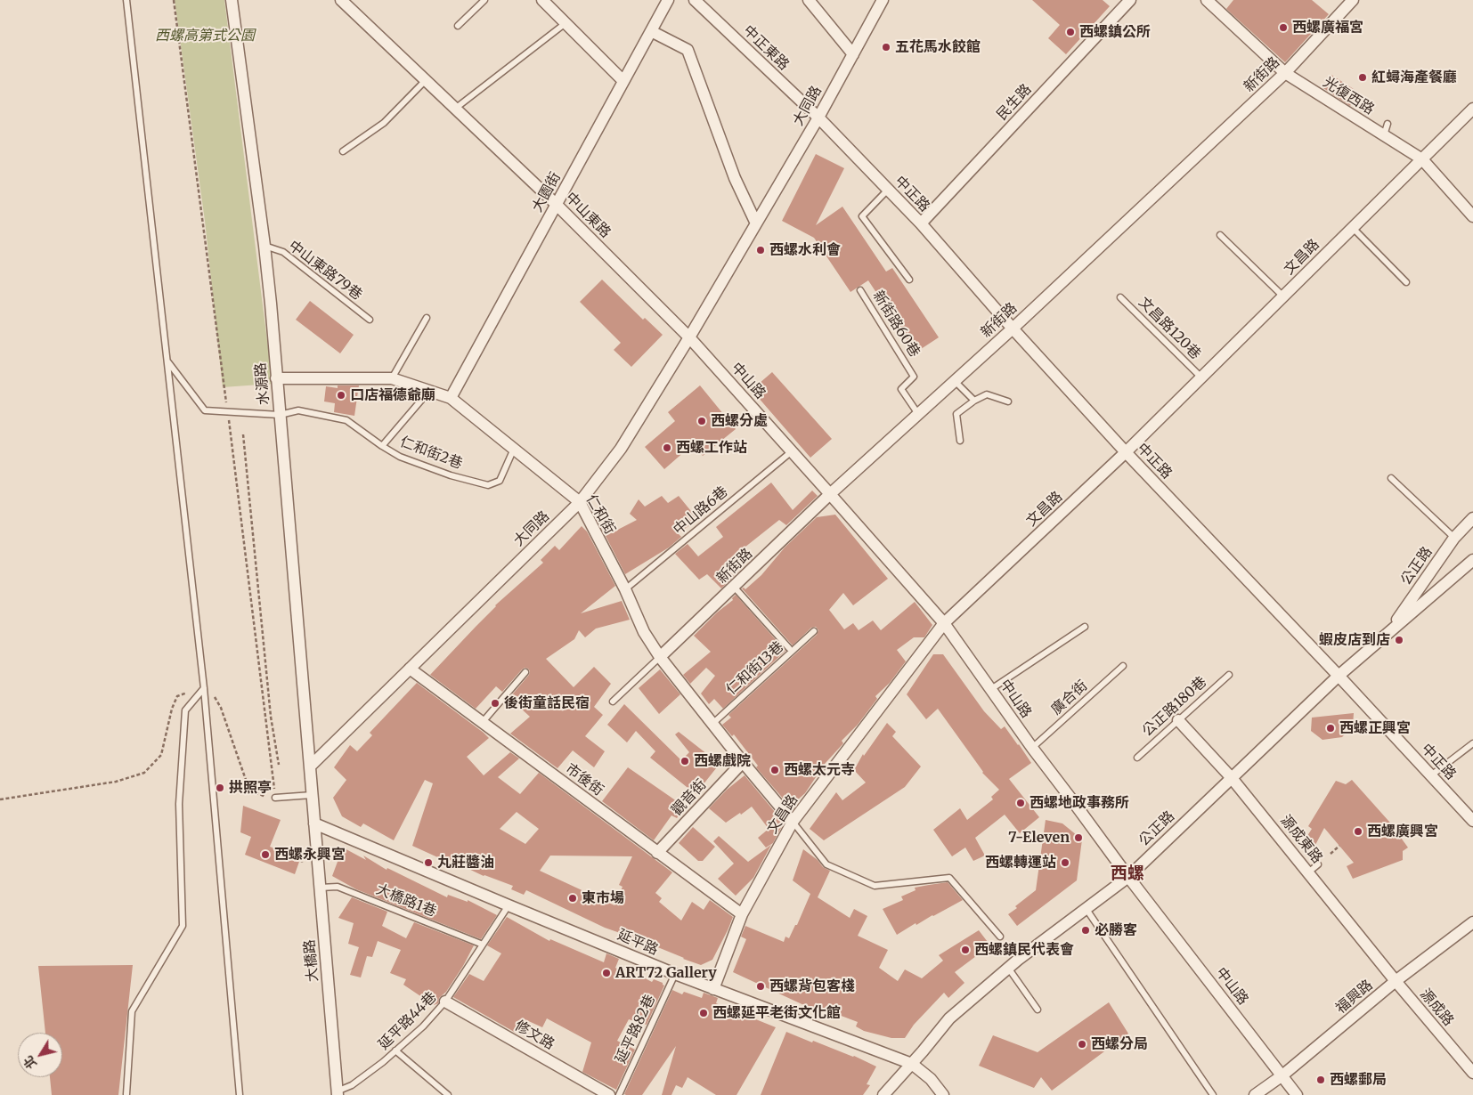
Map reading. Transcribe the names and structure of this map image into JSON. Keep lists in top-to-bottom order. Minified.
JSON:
{"streets":{"street":["中正東路","新街路","光復西路","民生路","大同路","大園街","中正路","中山東路","文昌路","中山路","水源路","仁和街","公正路","市後街","觀音街","源成東路","延平路","大橋路","福興路","源成路","修文路"],"lane":["中山東路79巷","新街路60巷","文昌路120巷","仁和街2巷","中山路6巷","仁和街13巷","廣合街","公正路180巷","大橋路1巷","延平路44巷","延平路82巷"]},"crossings":[["中正東路","大同路"],["中正東路","中正路"],["新街路","光復西路"],["新街路","中正路"],["新街路","新街路60巷"],["新街路","中山路"],["新街路","仁和街"],["光復西路","文昌路"],["民生路","中正路"],["大同路","中正路"],["大同路","中山東路"],["大同路","中山路"],["大同路","水源路"],["大同路","仁和街"],["大同路","市後街"],["大園街","中山東路"],["大園街","仁和街"],["中正路","文昌路"],["中正路","公正路"],["中山東路","中山路"],["文昌路","文昌路120巷"],["文昌路","中山路"],["文昌路","仁和街"],["文昌路","市後街"],["文昌路","延平路"],["中山東路79巷","水源路"],["中山路","中山路6巷"],["中山路","公正路"],["中山路","廣合街"],["中山路","福興路"],["水源路","仁和街2巷"],["水源路","仁和街"],["仁和街2巷","仁和街"],["中山路6巷","仁和街"],["仁和街","仁和街13巷"],["仁和街","觀音街"],["公正路","源成東路"],["公正路","延平路"],["公正路180巷","源成東路"],["市後街","觀音街"],["源成東路","福興路"],["源成東路","源成路"],["大橋路1巷","大橋路"],["大橋路1巷","延平路44巷"],["延平路","大橋路"],["延平路","延平路44巷"],["延平路","延平路82巷"],["大橋路","延平路44巷"],["福興路","源成路"],["延平路44巷","修文路"]],"districts":["西螺"],"parks":["西螺高第式公園"],"places":["西螺廣福宮","西螺鎮公所","五花馬水餃館","紅蟳海產餐廳","西螺水利會","口店福德爺廟","西螺分處","西螺工作站","蝦皮店到店","後街童話民宿","西螺正興宮","西螺戲院","西螺太元寺","拱照亭","西螺地政事務所","西螺廣興宮","7-Eleven","西螺永興宮","丸莊醬油","西螺轉運站","東市場","必勝客","西螺鎮民代表會","ART72 Gallery","西螺背包客棧","西螺延平老街文化館","西螺分局","西螺郵局"],"north":"bottom left"}
